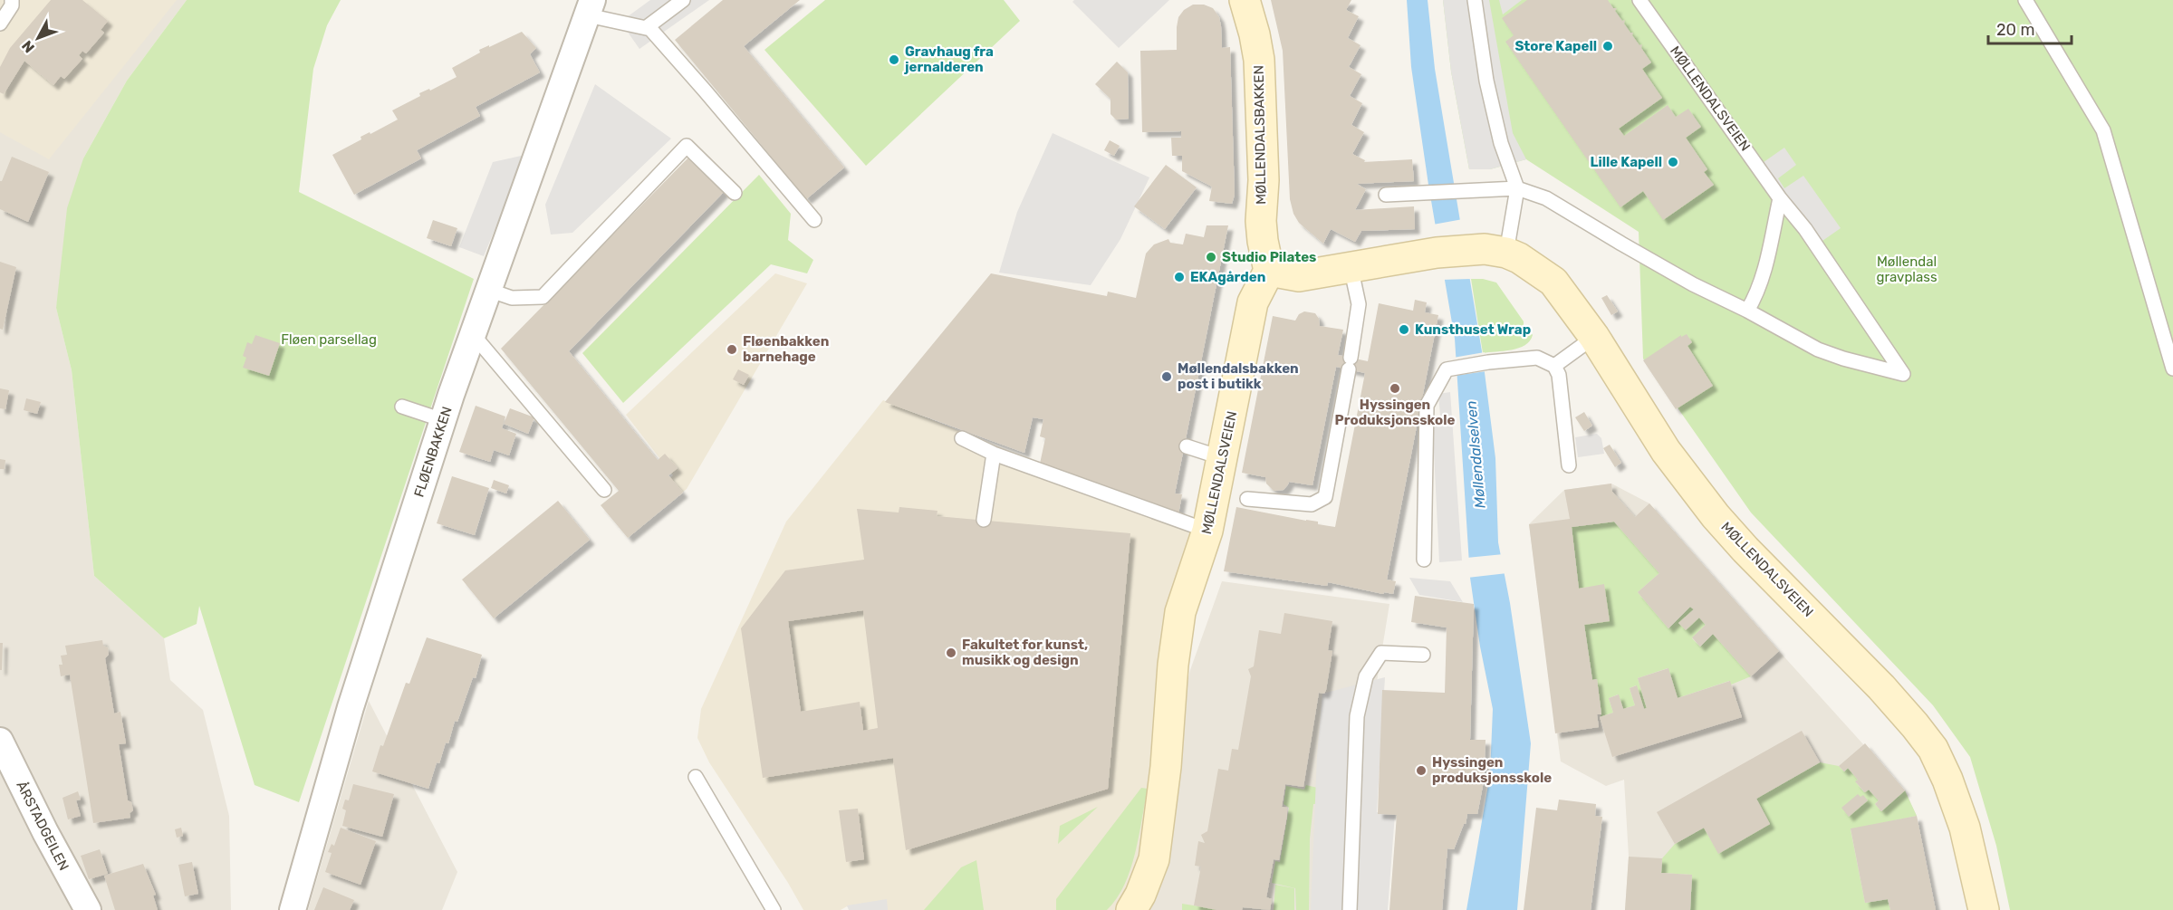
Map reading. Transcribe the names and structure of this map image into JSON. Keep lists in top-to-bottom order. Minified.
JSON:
{"streets":{"street":["MØLLENDALSVEIEN","MØLLENDALSBAKKEN","FLØENBAKKEN","ÅRSTADGEILEN"]},"crossings":[["MØLLENDALSVEIEN","MØLLENDALSBAKKEN"]],"water":["Møllendalselven"],"parks":["Møllendal gravplass","Fløen parsellag"],"places":["Store Kapell","Gravhaug fra jernalderen","Lille Kapell","Studio Pilates","EKAgården","Kunsthuset Wrap","Fløenbakken barnehage","Møllendalsbakken post i butikk","Hyssingen Produksjonsskole","Fakultet for kunst, musikk og design","Hyssingen produksjonsskole"],"scale_bar":"20 m","north":"bottom left"}
